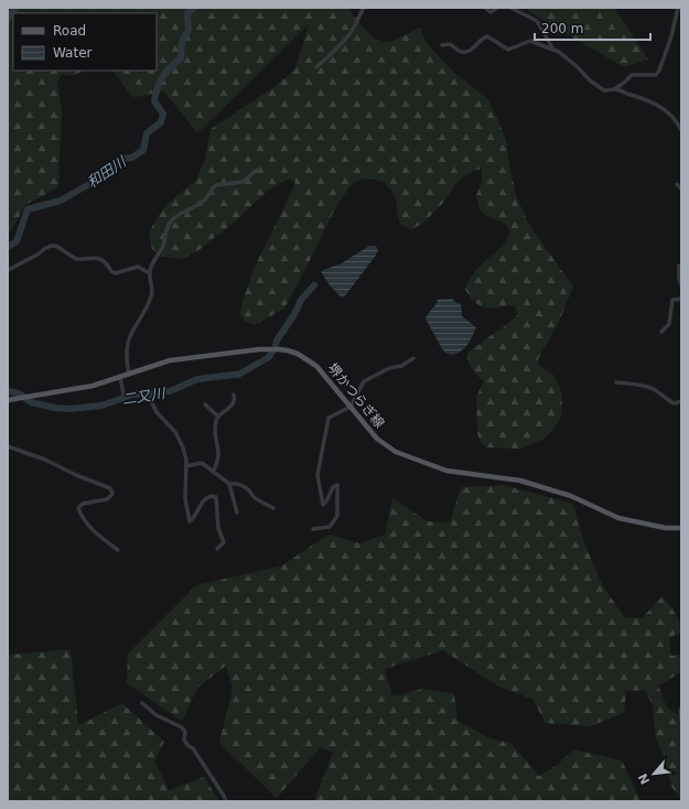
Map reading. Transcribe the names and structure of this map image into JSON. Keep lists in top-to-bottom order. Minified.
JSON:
{"streets":{"main road":["堺かつらぎ線"]},"water":["和田川","二又川"],"legend":["Road","Water"],"scale_bar":"200 m","north":"bottom left"}
